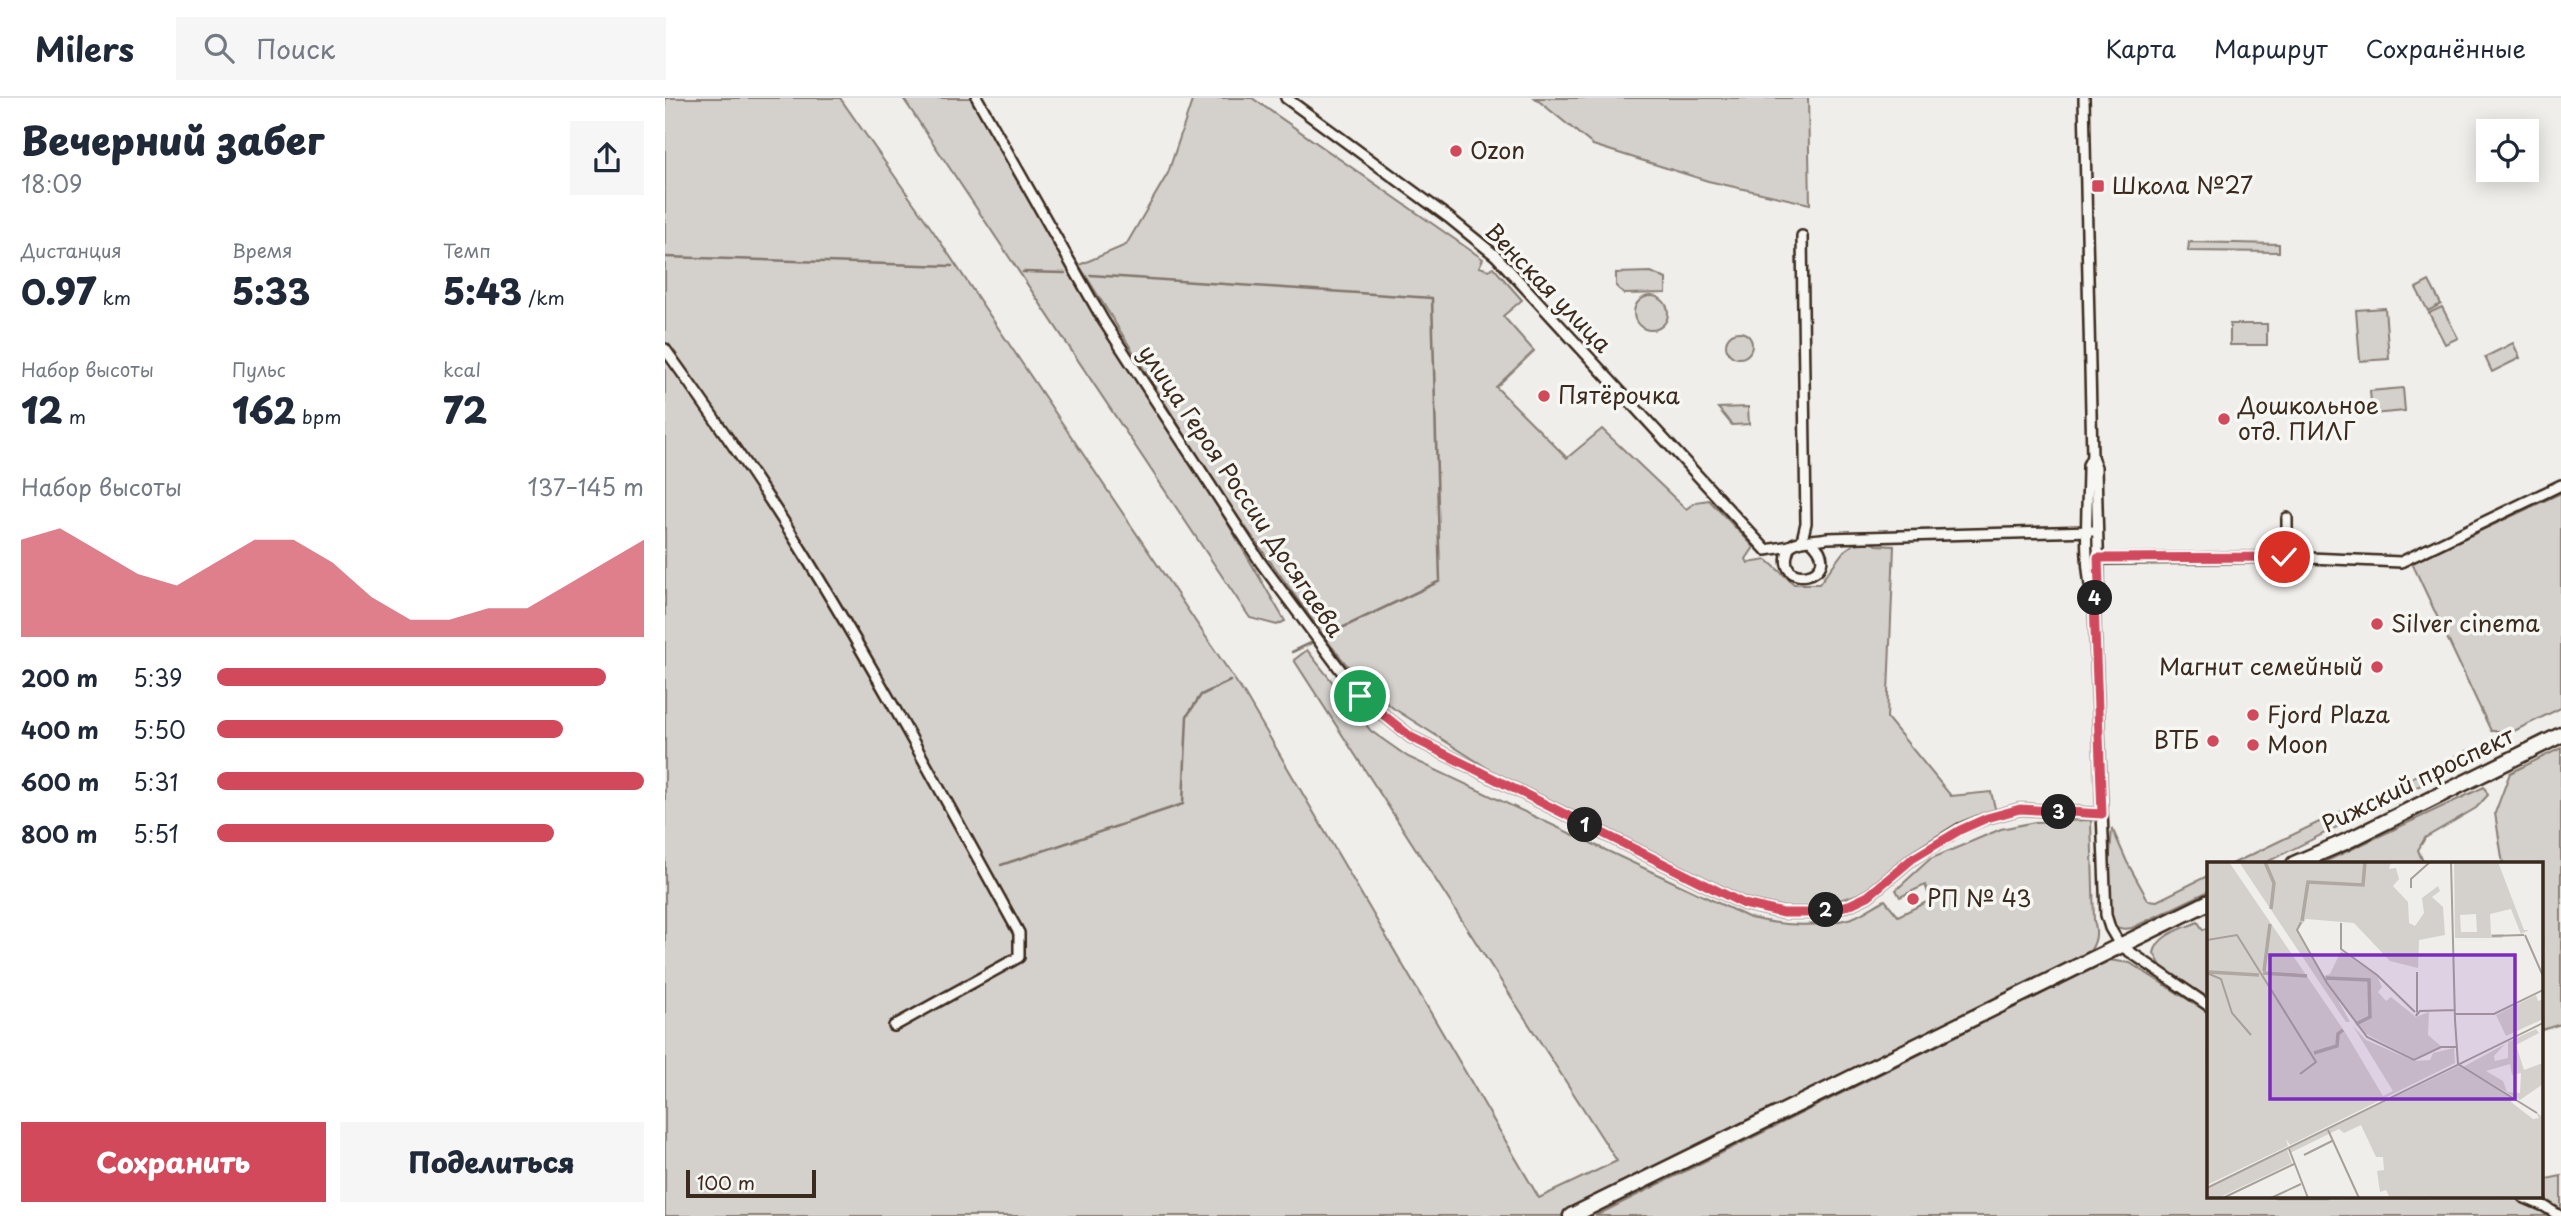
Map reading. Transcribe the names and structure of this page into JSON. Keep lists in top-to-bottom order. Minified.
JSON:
{"streets":{"highway":["Рижский проспект"],"street":["Венская улица","улица Героя России Досягаева"]},"places":{"other":["Ozon","Пятёрочка","Дошкольное отд. ПИЛГ","Silver cinema","Магнит семейный","Fjord Plaza","ВТБ","Moon","РП № 43"],"transit":["Школа №27"]},"scale_bar":"100 m","page":{"header":"Milers","search":"Поиск","nav":["Карта","Маршрут","Сохранённые"],"heading":["Вечерний забег","18:09"],"stats":[["Дистанция","0.97 km"],["Время","5:33"],["Темп","5:43 /km"],["Набор высоты","12 m"],["Пульс","162 bpm"],["kcal","72"]],"chart":["Набор высоты","137–145 m"],"pins":["4","3","1","2"],"list":[{"name":"200 m","note":"5:39"},{"name":"400 m","note":"5:50"},{"name":"600 m","note":"5:31"},{"name":"800 m","note":"5:51"}],"buttons":["Сохранить","Поделиться"],"scale":"100 m"}}
